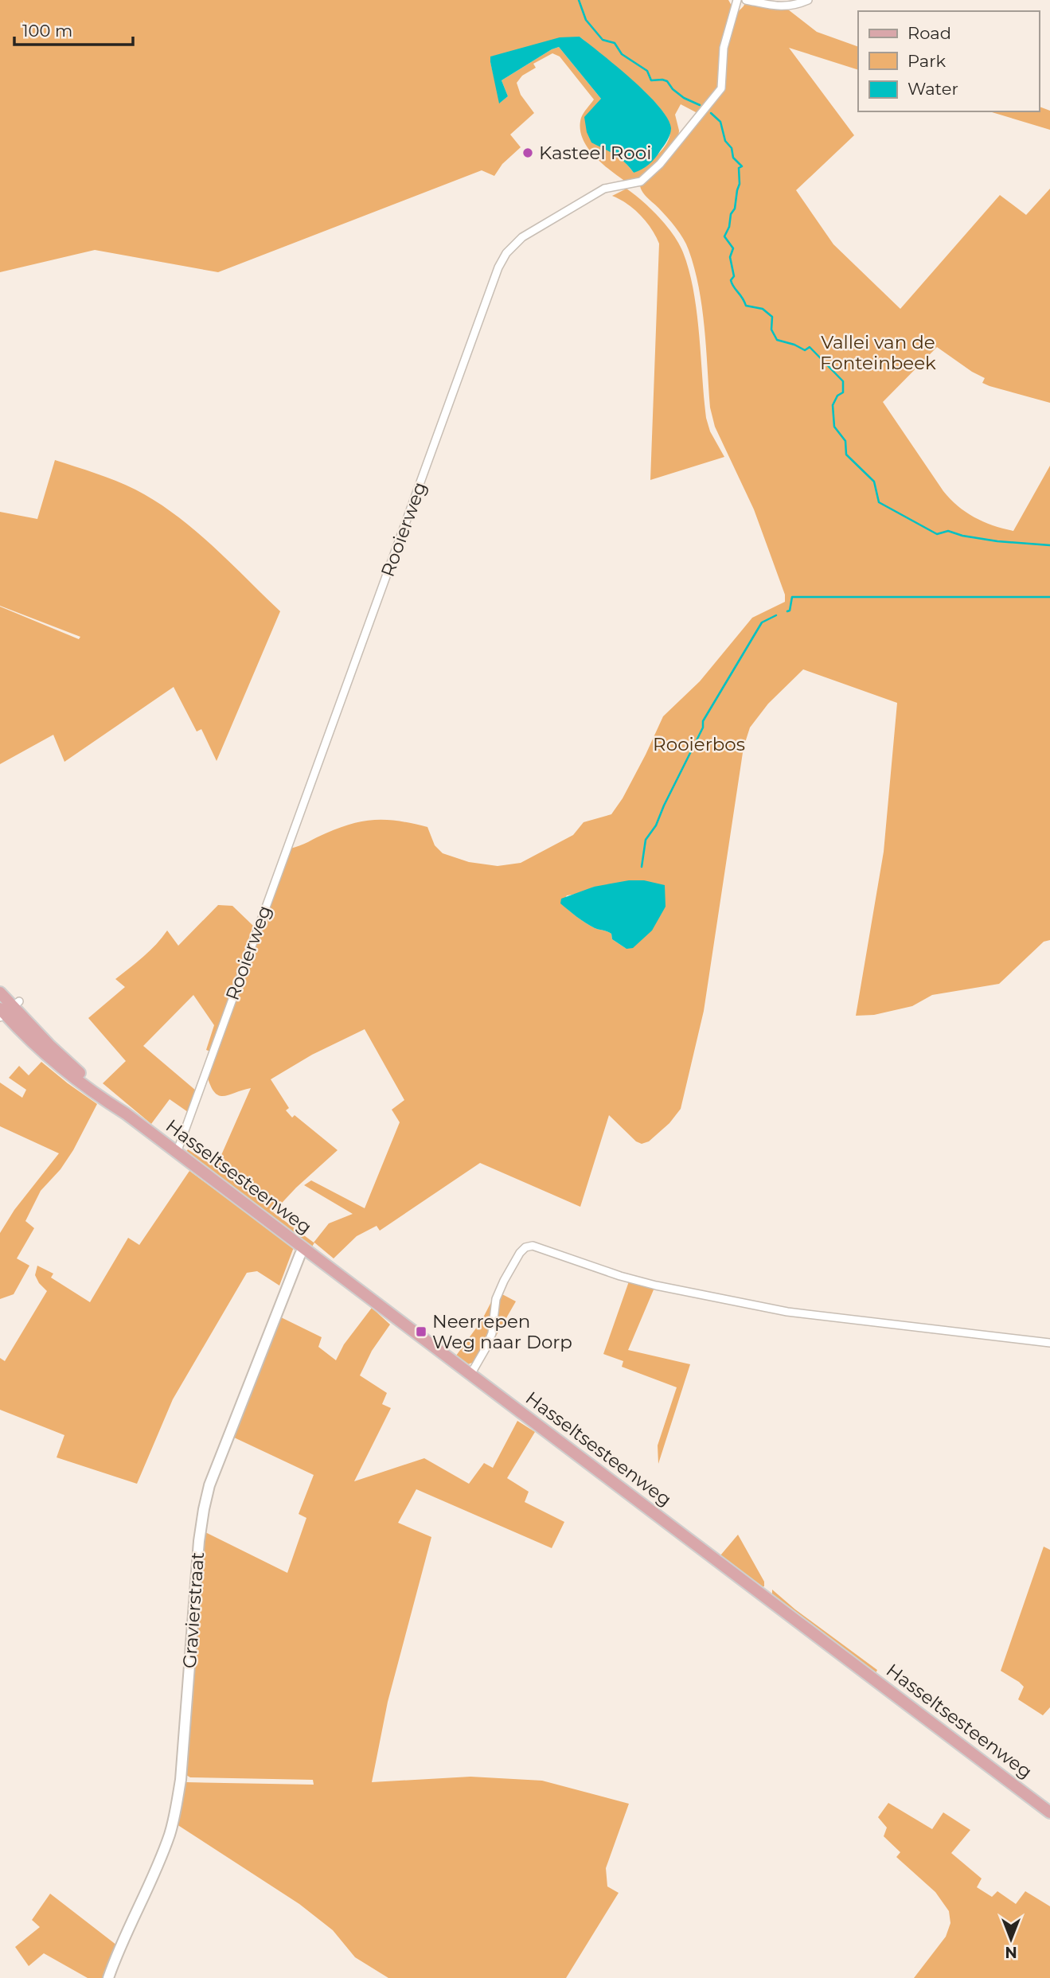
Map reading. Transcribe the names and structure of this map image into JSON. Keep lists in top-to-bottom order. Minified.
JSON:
{"streets":{"main road":["Hasseltsesteenweg"],"street":["Rooierweg","Gravierstraat"]},"crossings":[["Rooierweg","Hasseltsesteenweg"],["Hasseltsesteenweg","Gravierstraat"]],"parks":["Vallei van de Fonteinbeek","Rooierbos"],"places":{"other":["Kasteel Rooi"],"transit":["Neerrepen Weg naar Dorp"]},"legend":["Road","Park","Water"],"scale_bar":"100 m","north":"bottom"}
